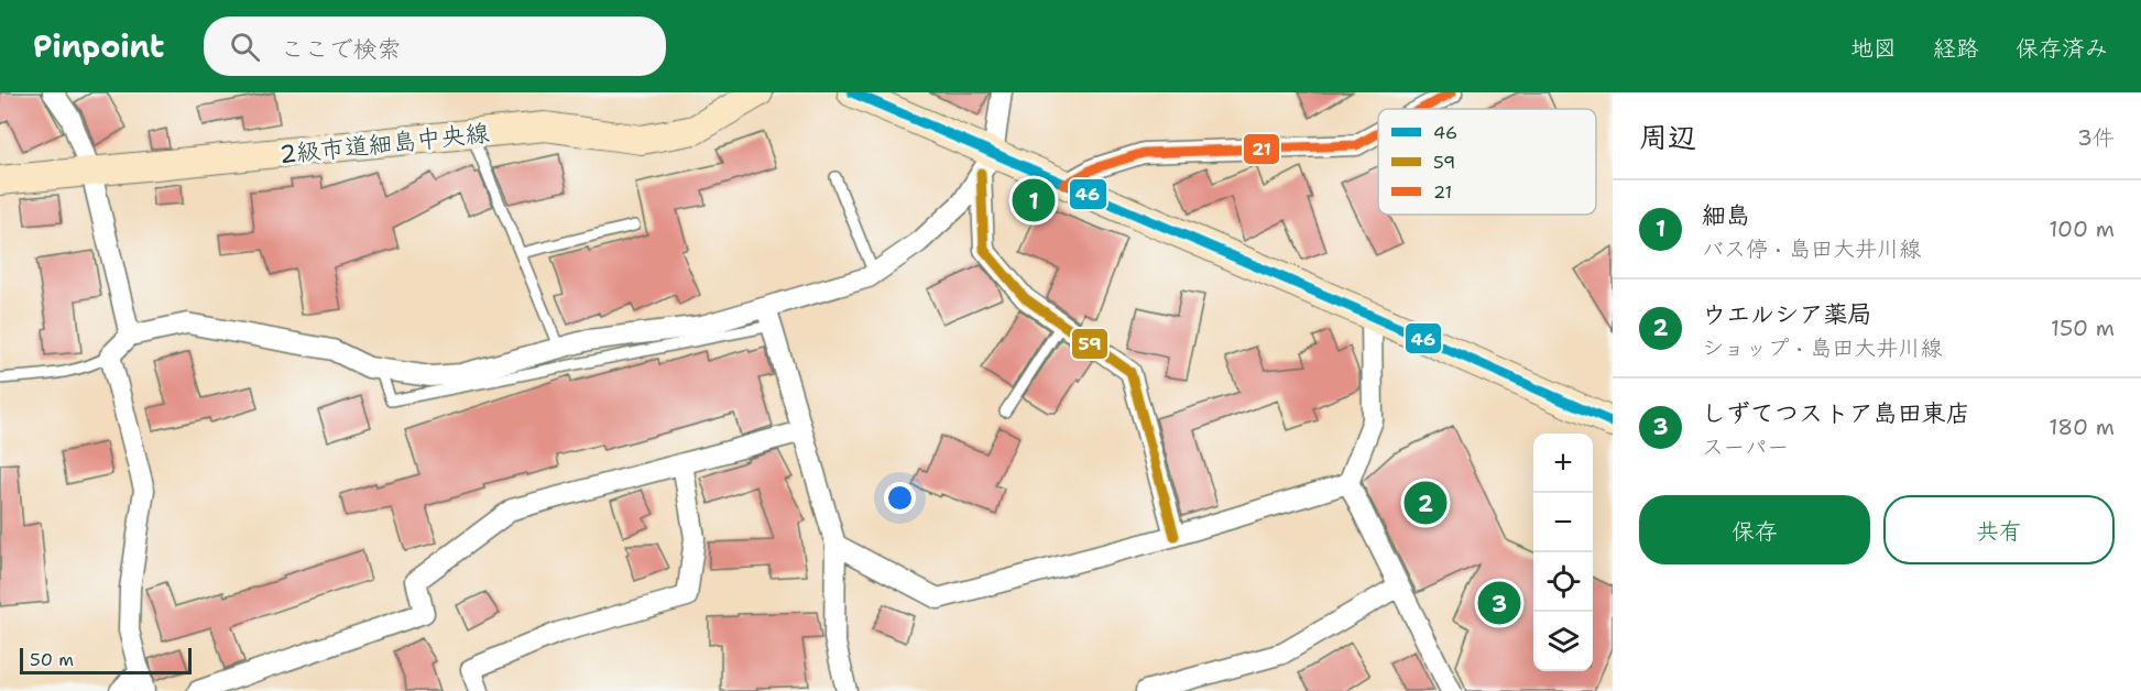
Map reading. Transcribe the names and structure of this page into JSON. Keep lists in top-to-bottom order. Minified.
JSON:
{"streets":{"main road":["2級市道細島中央線"]},"lines":["transit line 46","transit line 21","transit line 59"],"legend":["46","59","21"],"scale_bar":"50 m","page":{"header":"Pinpoint","search":"ここで検索","nav":["地図","経路","保存済み"],"heading":["周辺","3件"],"pins":["1","2","3"],"list":[{"mark":"1","name":"細島","note":"バス停 · 島田大井川線","value":"100 m"},{"mark":"2","name":"ウエルシア薬局","note":"ショップ · 島田大井川線","value":"150 m"},{"mark":"3","name":"しずてつストア島田東店","note":"スーパー","value":"180 m"}],"map_buttons":["+","−"],"buttons":["保存","共有"],"scale":"50 m"}}
